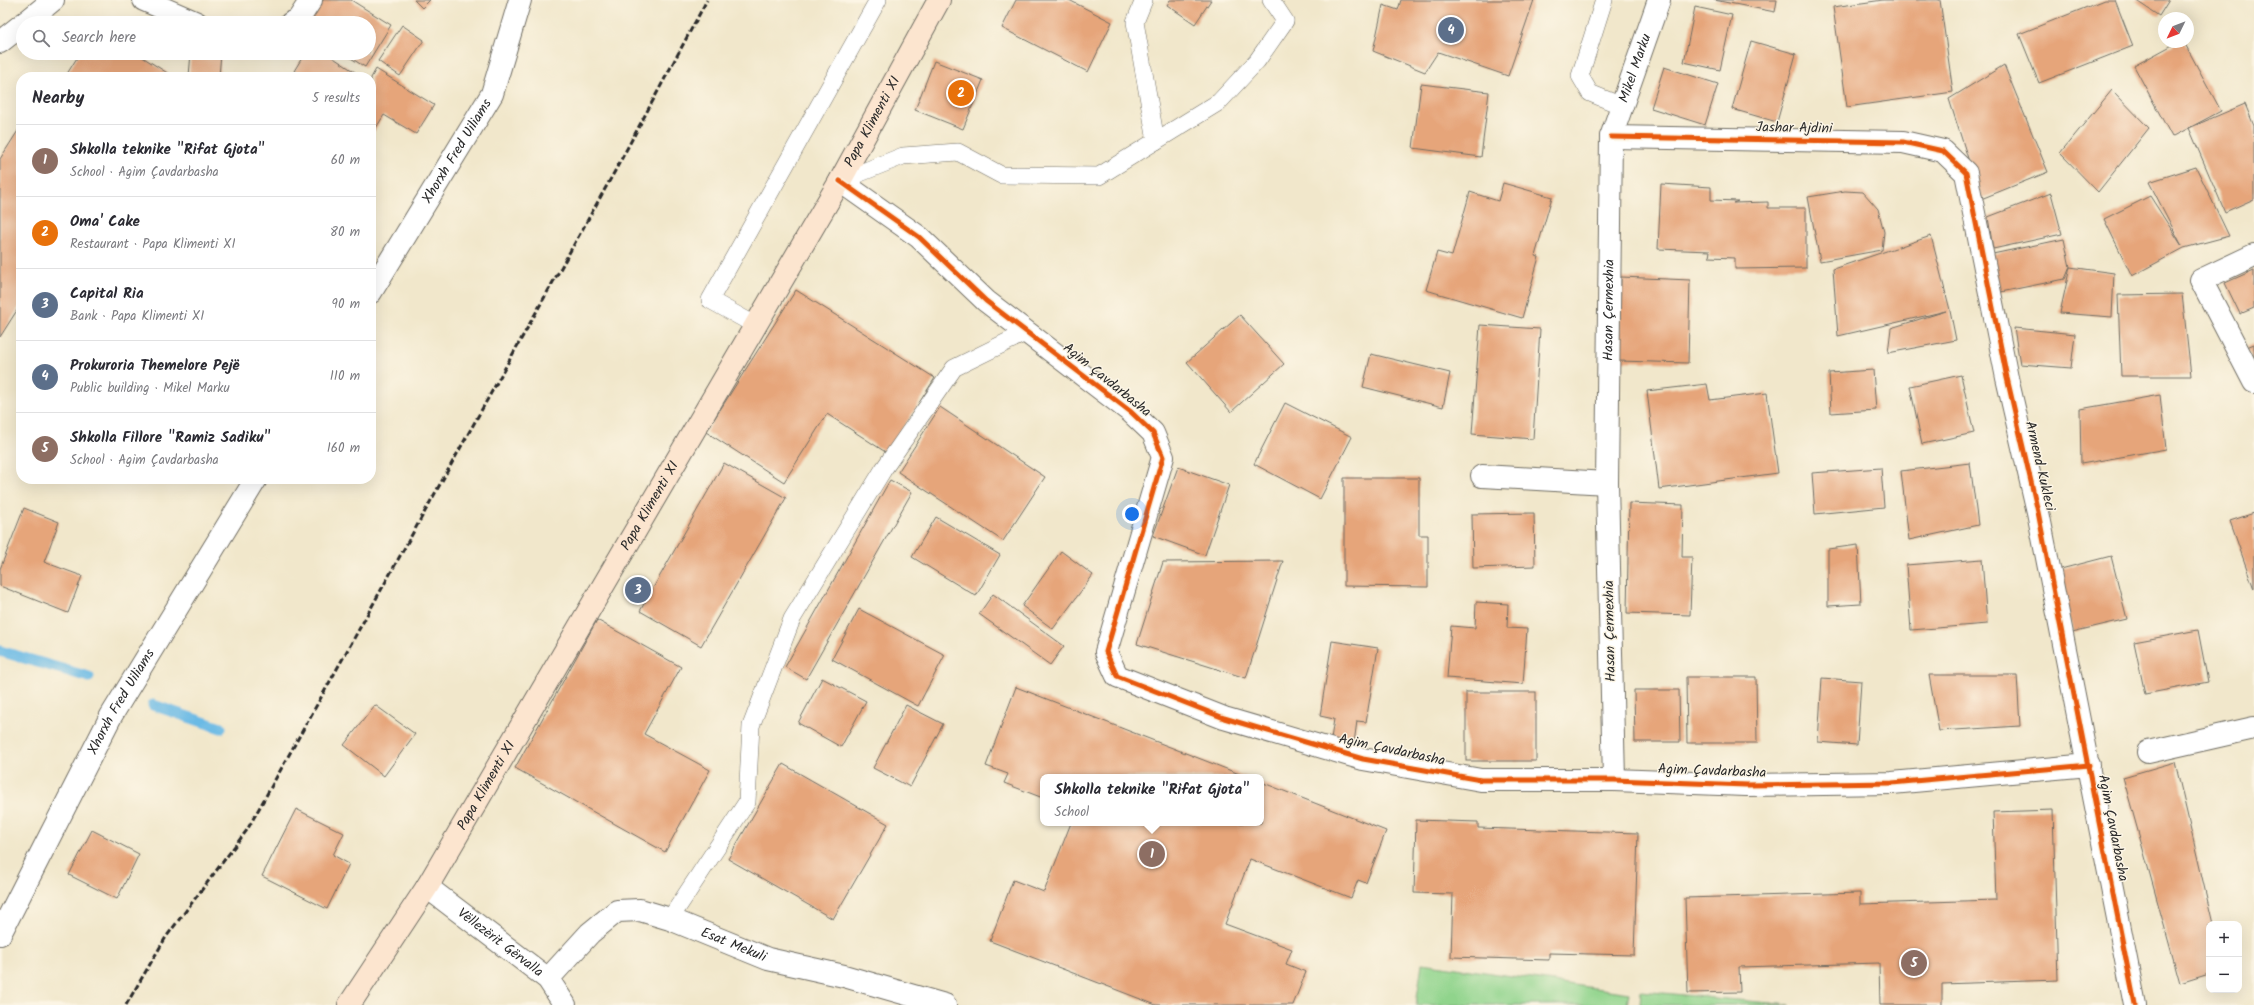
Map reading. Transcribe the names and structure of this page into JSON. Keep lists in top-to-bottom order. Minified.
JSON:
{"streets":{"street":["Mikel Marku","Papa Klimenti XI","Jashar Ajdini","Xhorxh Fred Uiliams","Hasan Çermexhia","Agim Çavdarbasha","Armend Kukleci","Vëllezërit Gërvalla","Esat Mekuli"]},"crossings":[["Mikel Marku","Jashar Ajdini"],["Mikel Marku","Hasan Çermexhia"],["Papa Klimenti XI","Agim Çavdarbasha"],["Papa Klimenti XI","Vëllezërit Gërvalla"],["Jashar Ajdini","Hasan Çermexhia"],["Jashar Ajdini","Armend Kukleci"],["Hasan Çermexhia","Agim Çavdarbasha"],["Agim Çavdarbasha","Armend Kukleci"],["Vëllezërit Gërvalla","Esat Mekuli"]],"north":"bottom left","page":{"pins":["4","2","3","1","5"],"search":"Search here","heading":["Nearby","5 results"],"list":[{"mark":"1","name":"Shkolla teknike \"Rifat Gjota\"","note":"School · Agim Çavdarbasha","value":"60 m"},{"mark":"2","name":"Oma' Cake","note":"Restaurant · Papa Klimenti XI","value":"80 m"},{"mark":"3","name":"Capital Ria","note":"Bank · Papa Klimenti XI","value":"90 m"},{"mark":"4","name":"Prokuroria Themelore Pejë","note":"Public building · Mikel Marku","value":"110 m"},{"mark":"5","name":"Shkolla Fillore \"Ramiz Sadiku\"","note":"School · Agim Çavdarbasha","value":"160 m"}],"popup":["Shkolla teknike \"Rifat Gjota\"","School"],"map_buttons":["+","−"]}}
